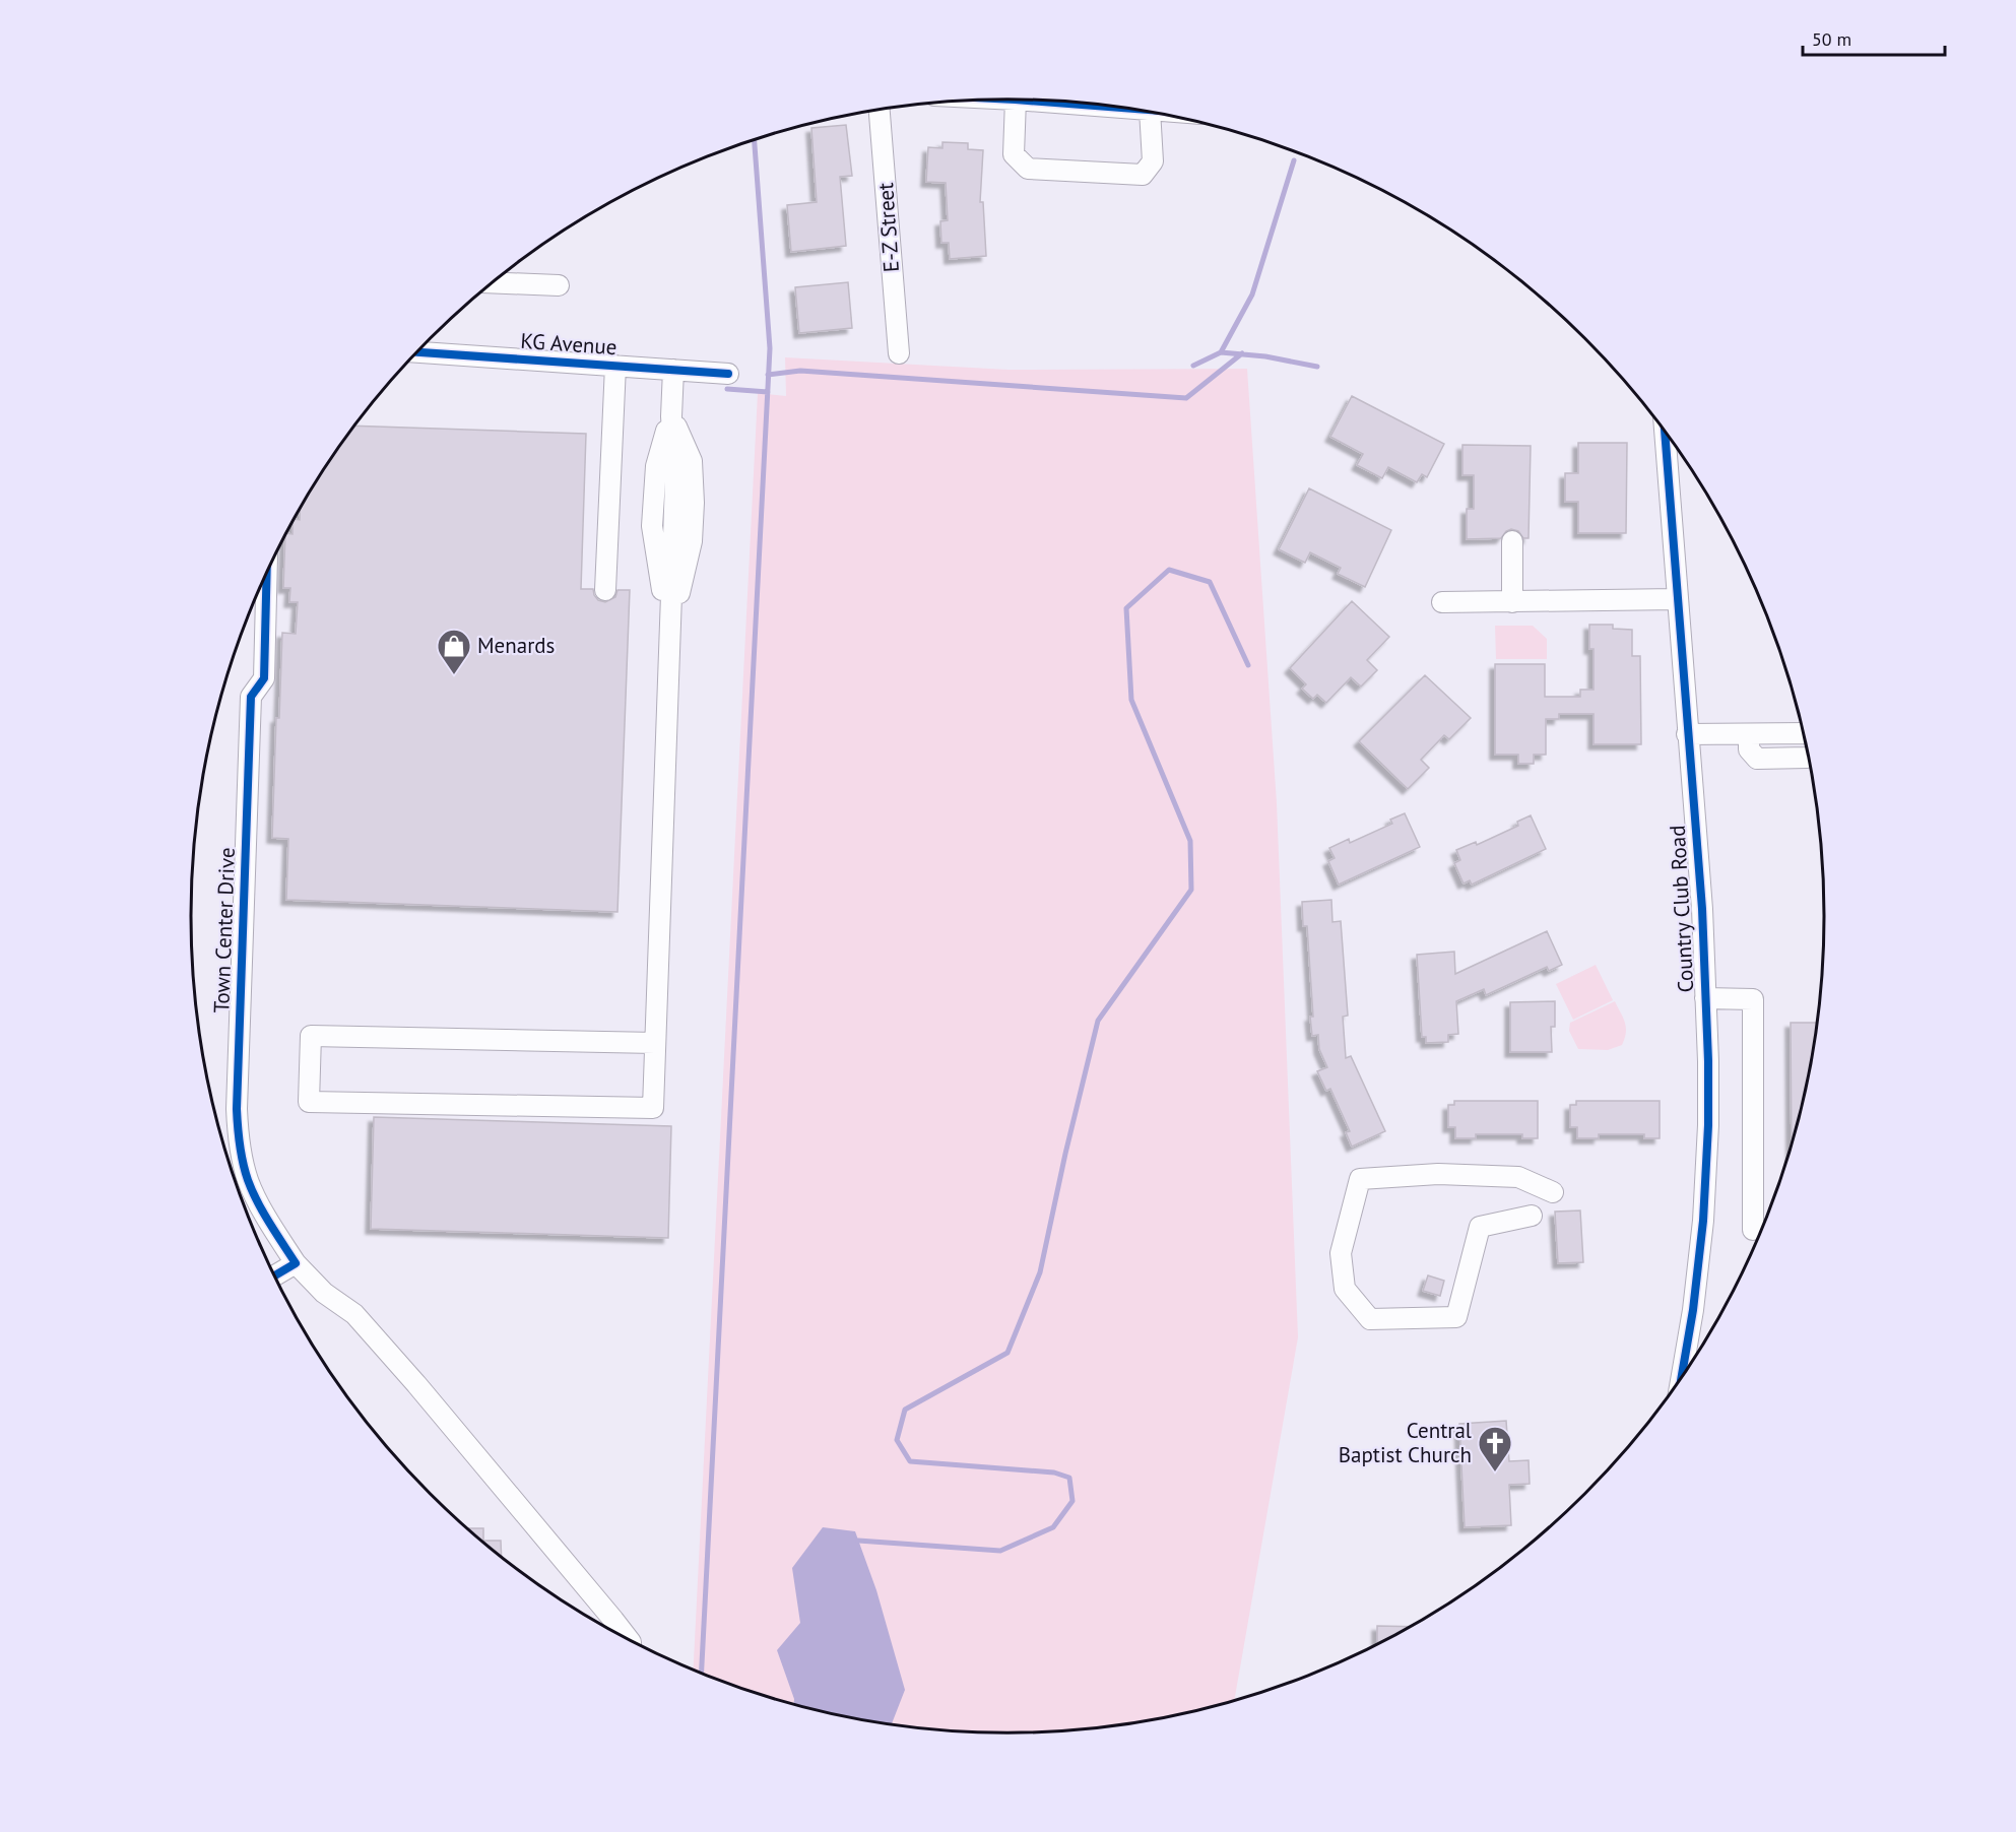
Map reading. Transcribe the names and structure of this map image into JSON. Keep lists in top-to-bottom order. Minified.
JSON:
{"streets":{"street":["E-Z Street","KG Avenue","Country Club Road","Town Center Drive"]},"places":{"shop":["Menards"],"church":["Central Baptist Church"]},"scale_bar":"50 m"}
